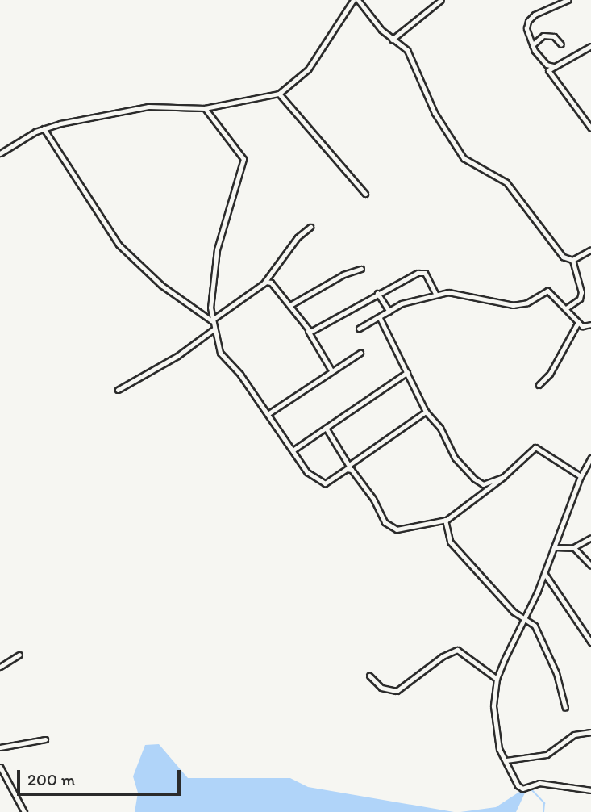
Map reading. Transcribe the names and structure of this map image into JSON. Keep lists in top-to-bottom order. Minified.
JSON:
{"scale_bar":"200 m"}
